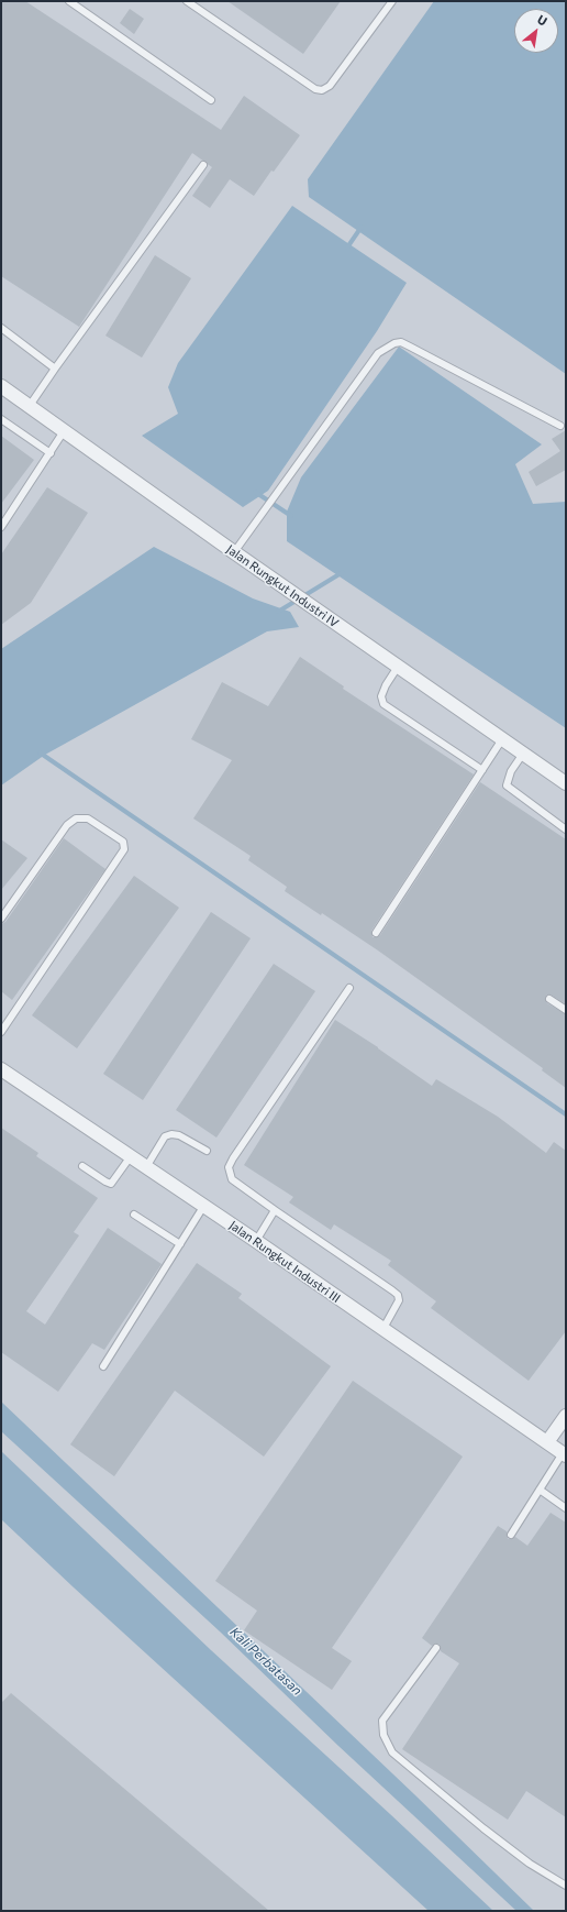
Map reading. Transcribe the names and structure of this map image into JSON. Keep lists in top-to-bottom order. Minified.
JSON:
{"streets":{"street":["Jalan Rungkut Industri IV","Jalan Rungkut Industri III"]},"water":["Kali Perbatasan"],"north":"top right"}
